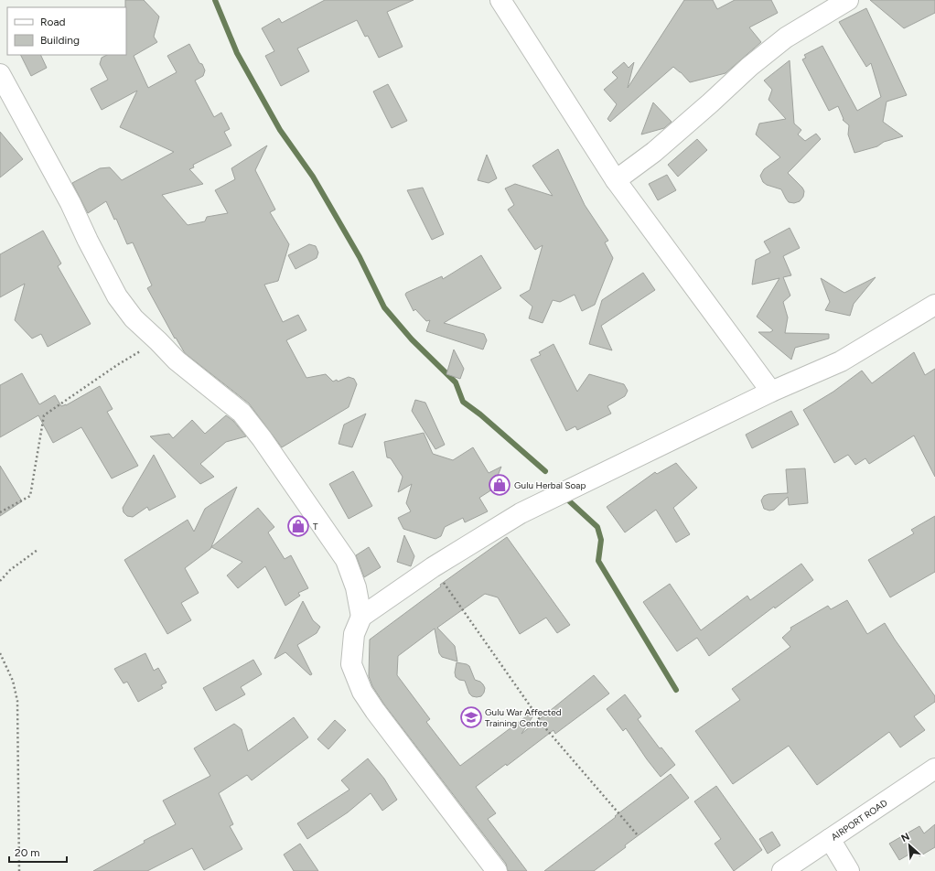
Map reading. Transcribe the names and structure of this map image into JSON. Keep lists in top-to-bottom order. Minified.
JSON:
{"streets":{"street":["AIRPORT ROAD"]},"places":{"shop":["Gulu Herbal Soap","T"],"school or university":["Gulu War Affected Training Centre"]},"legend":["Road","Building"],"scale_bar":"20 m","north":"top left"}
